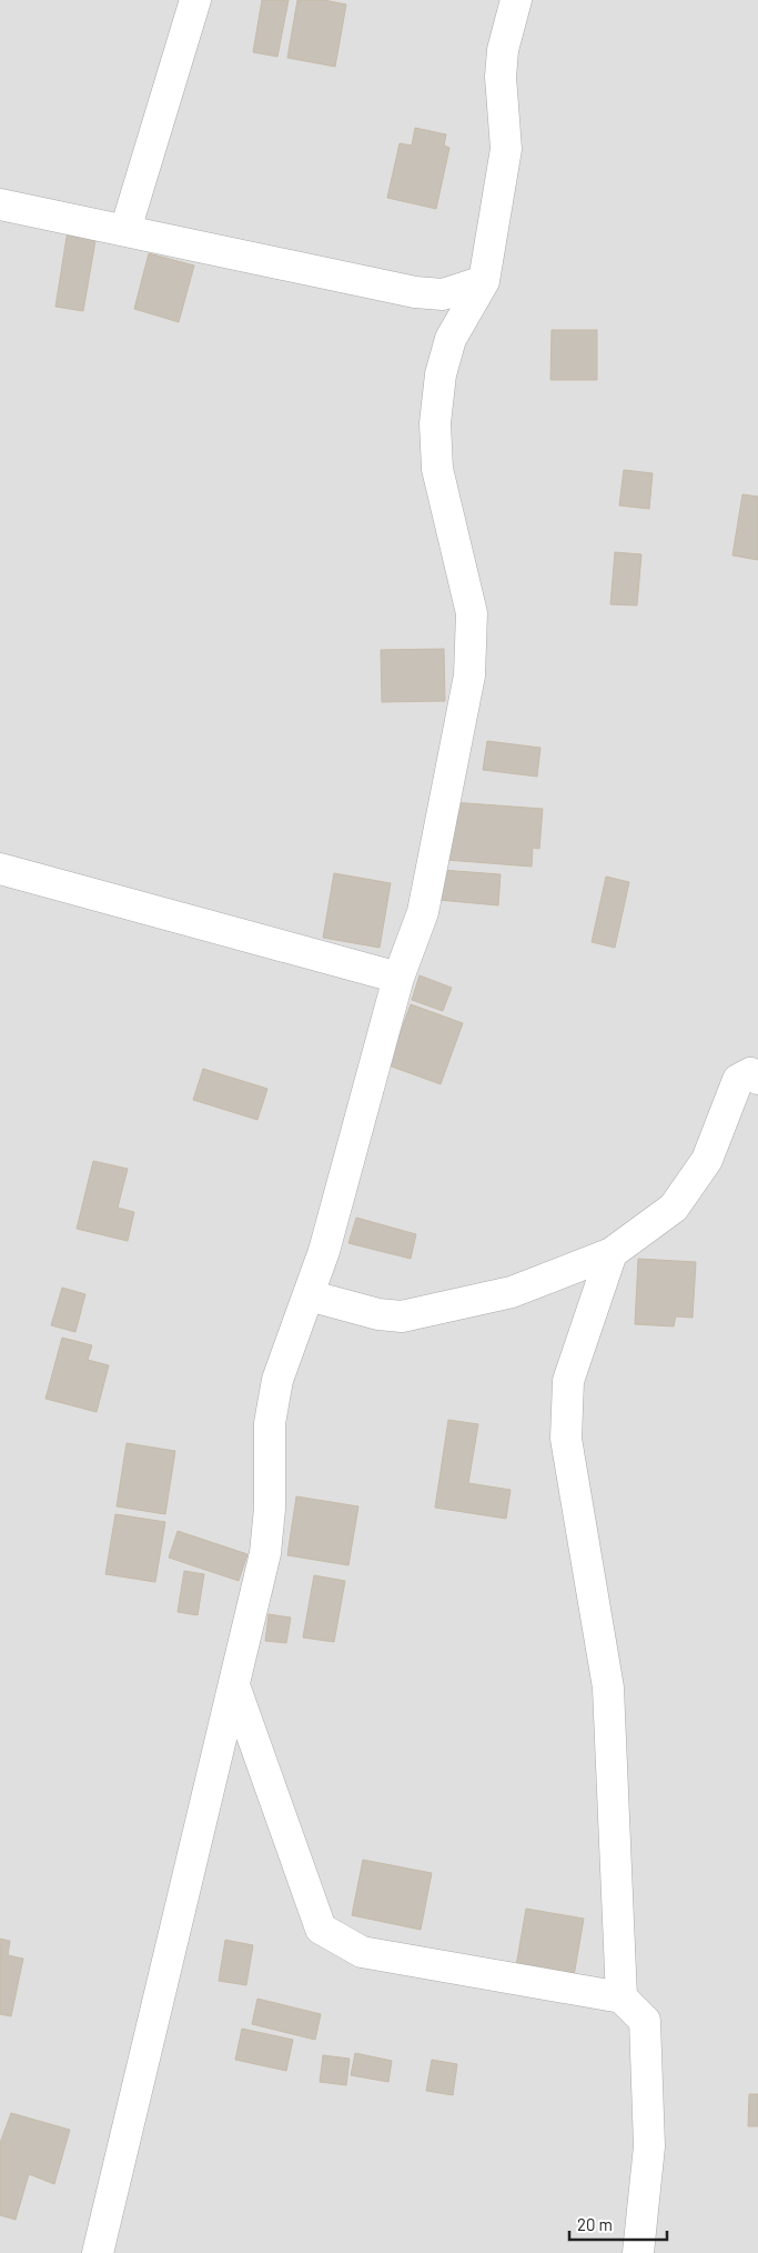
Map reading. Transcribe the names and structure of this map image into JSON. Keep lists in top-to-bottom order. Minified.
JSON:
{"scale_bar":"20 m"}
